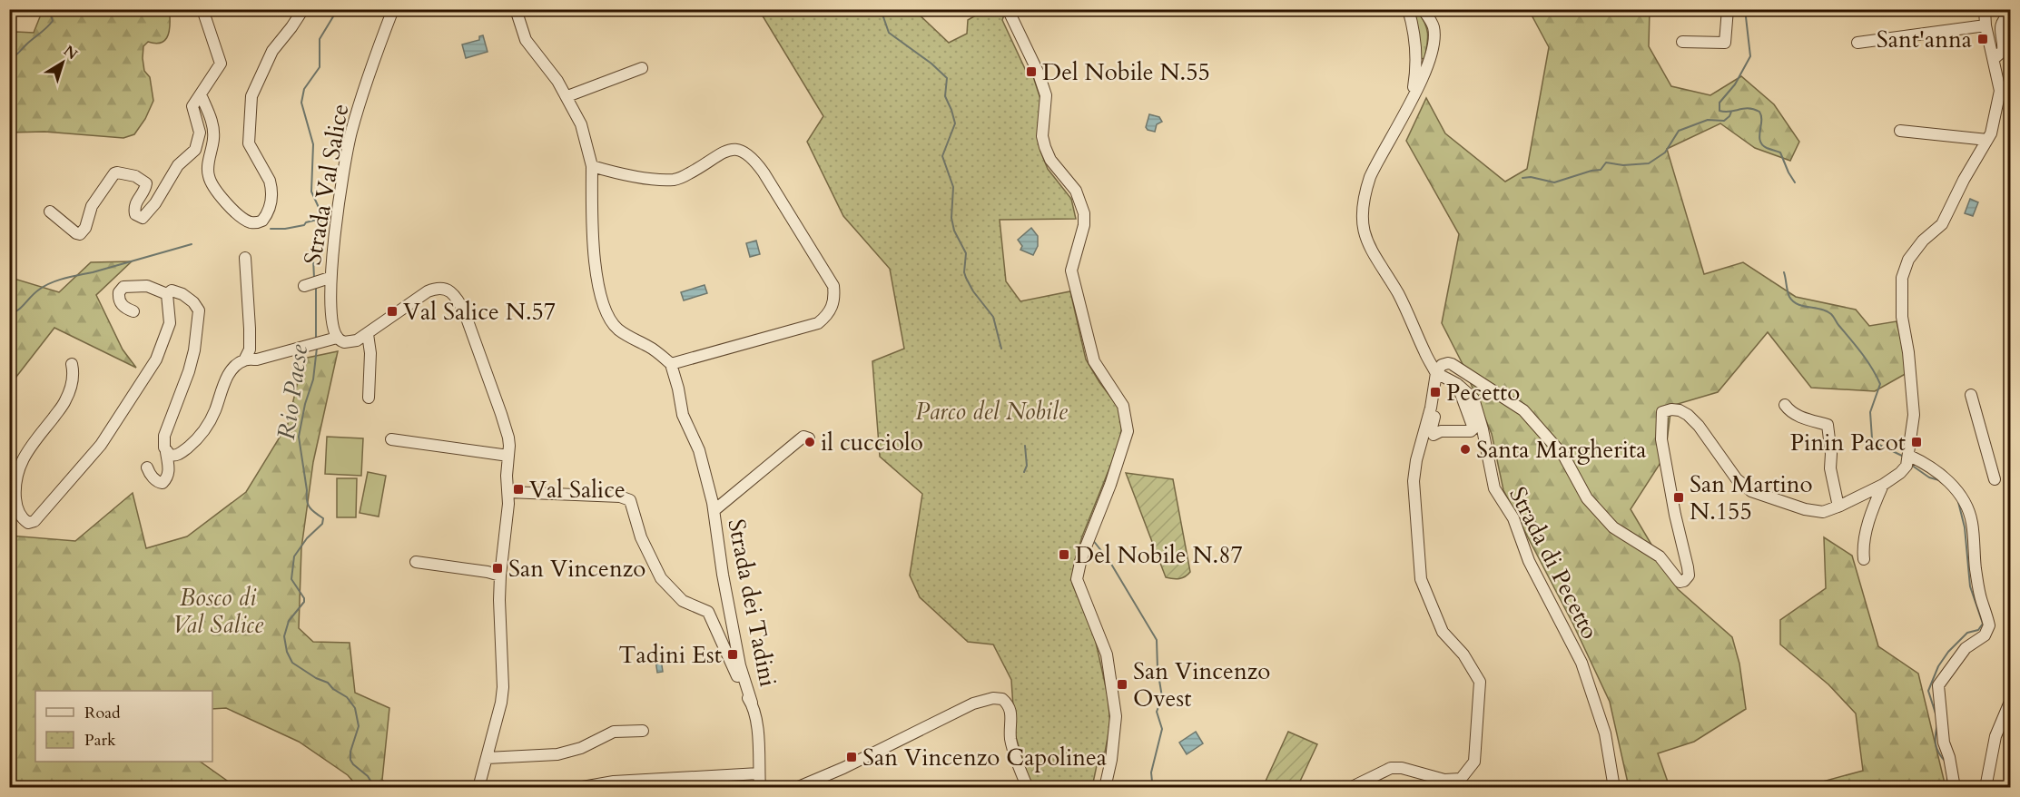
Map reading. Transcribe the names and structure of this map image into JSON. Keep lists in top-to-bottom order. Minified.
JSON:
{"streets":{"street":["Strada Val Salice","Strada di Pecetto","Strada dei Tadini"]},"water":["Rio Paese"],"parks":["Parco del Nobile","Bosco di Val Salice"],"places":{"transit":["Sant'anna","Del Nobile N.55","Val Salice N.57","Pecetto","Pinin Pacot","Val Salice","San Martino N.155","Del Nobile N.87","San Vincenzo","Tadini Est","San Vincenzo Ovest","San Vincenzo Capolinea"],"other":["il cucciolo","Santa Margherita"]},"legend":["Road","Park"],"north":"top right"}
